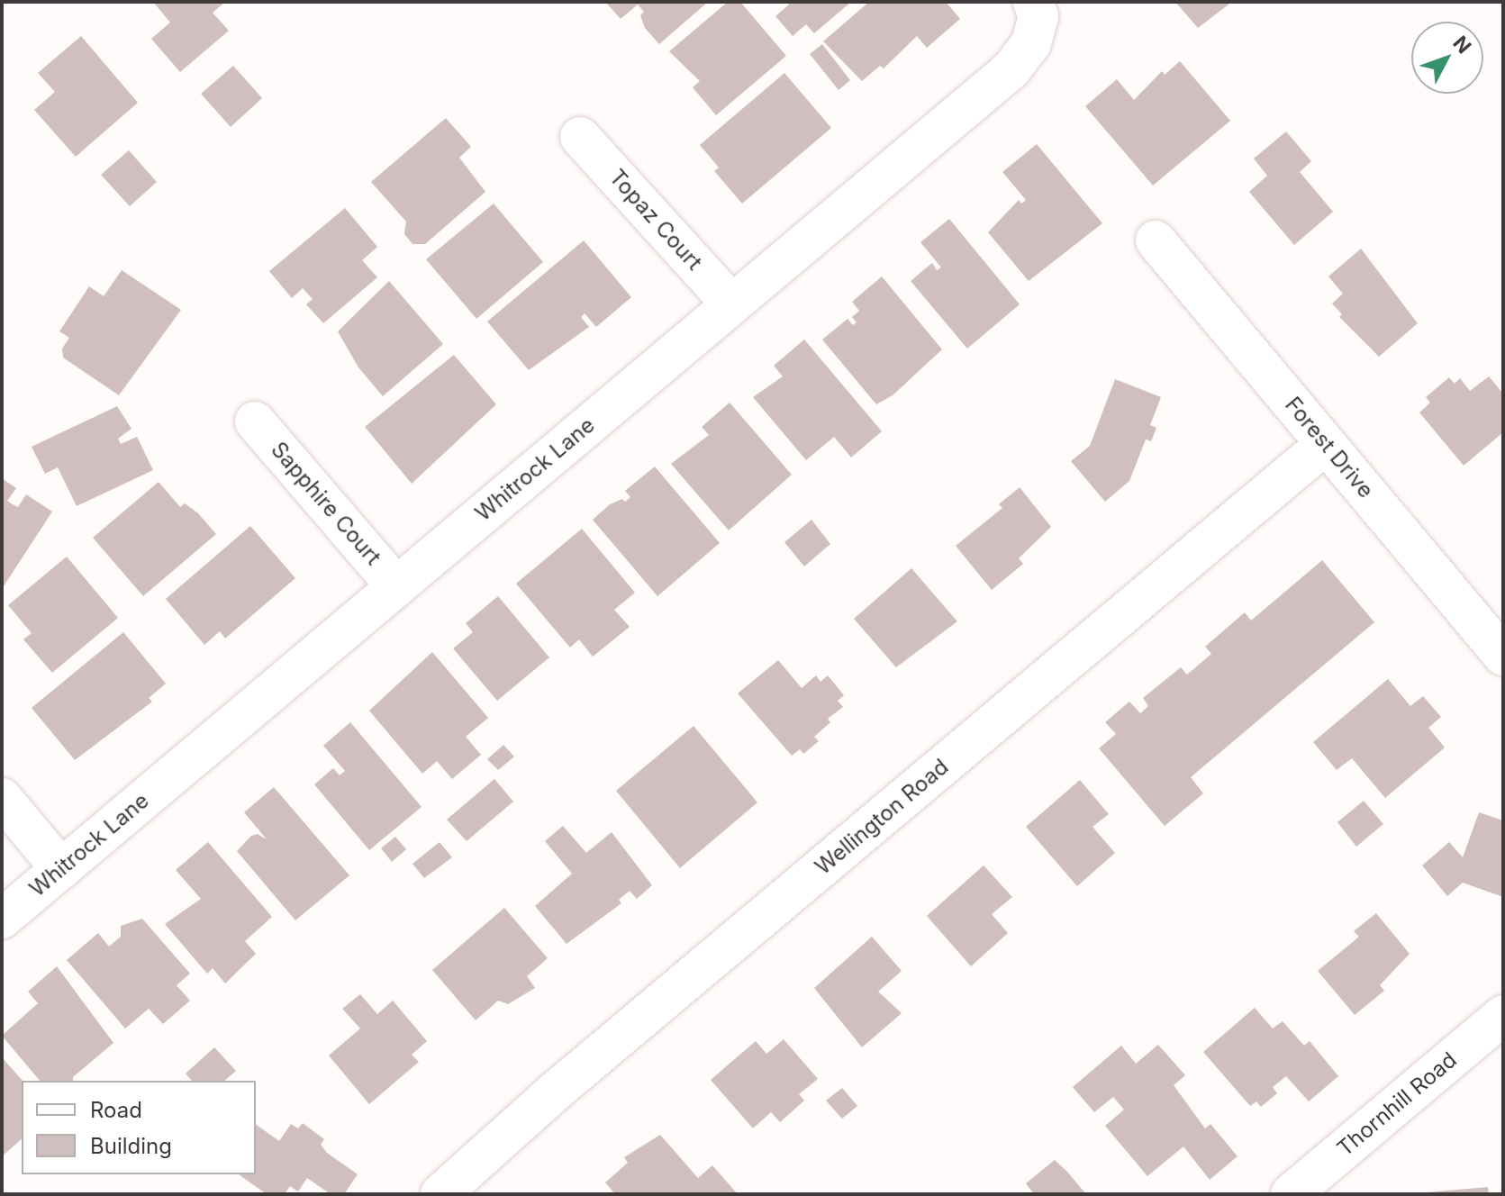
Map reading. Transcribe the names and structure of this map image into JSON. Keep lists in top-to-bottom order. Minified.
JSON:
{"streets":{"street":["Topaz Court","Forest Drive","Whitrock Lane","Sapphire Court","Wellington Road","Thornhill Road"]},"crossings":[["Topaz Court","Whitrock Lane"],["Forest Drive","Wellington Road"],["Whitrock Lane","Sapphire Court"]],"legend":["Road","Building"],"north":"top right"}
